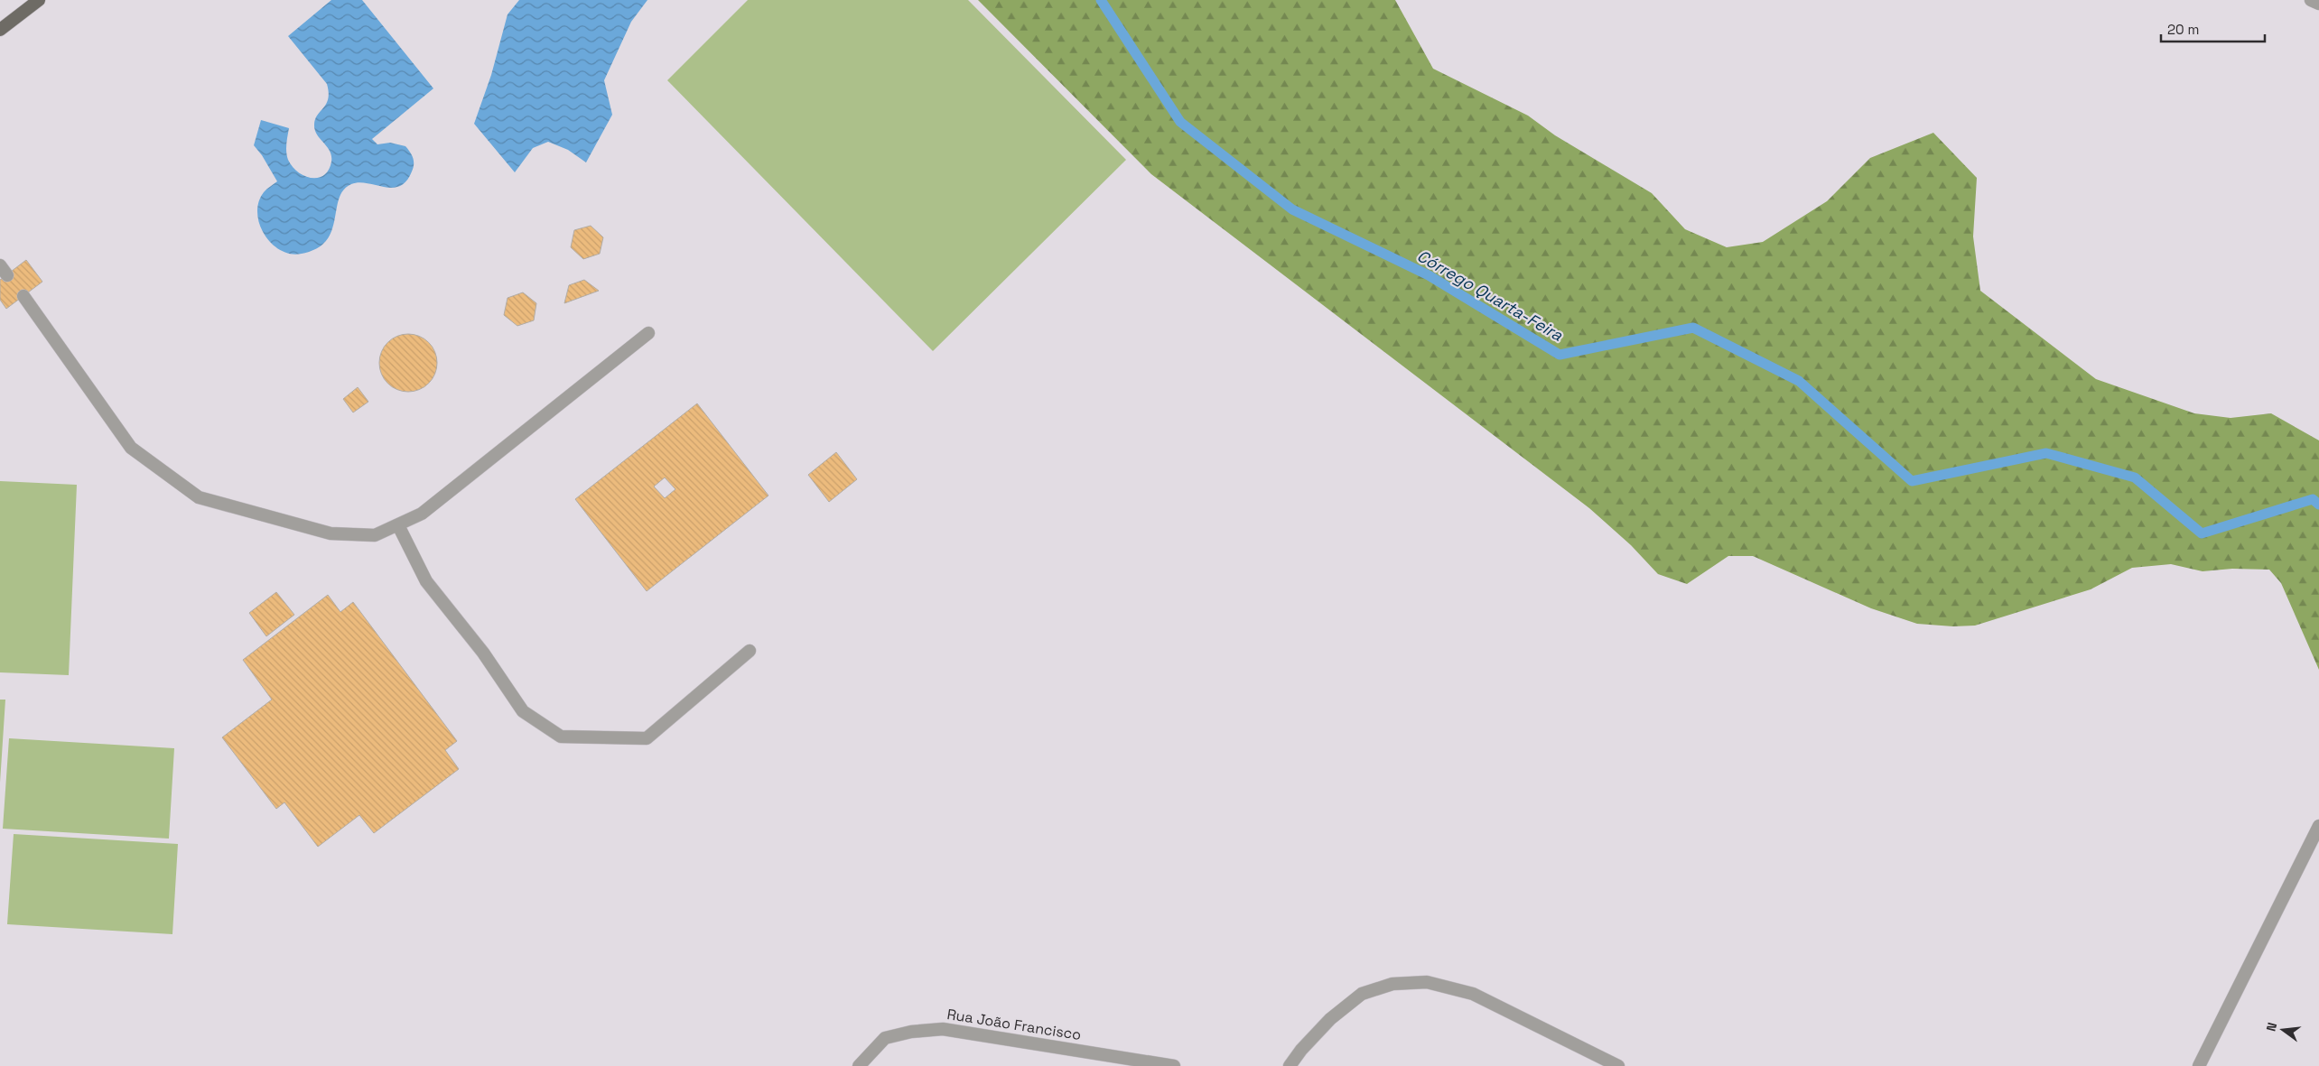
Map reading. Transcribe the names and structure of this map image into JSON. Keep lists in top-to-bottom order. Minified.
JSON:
{"streets":{"street":["Rua João Francisco"]},"water":["Córrego Quarta-Feira"],"scale_bar":"20 m","north":"left"}
